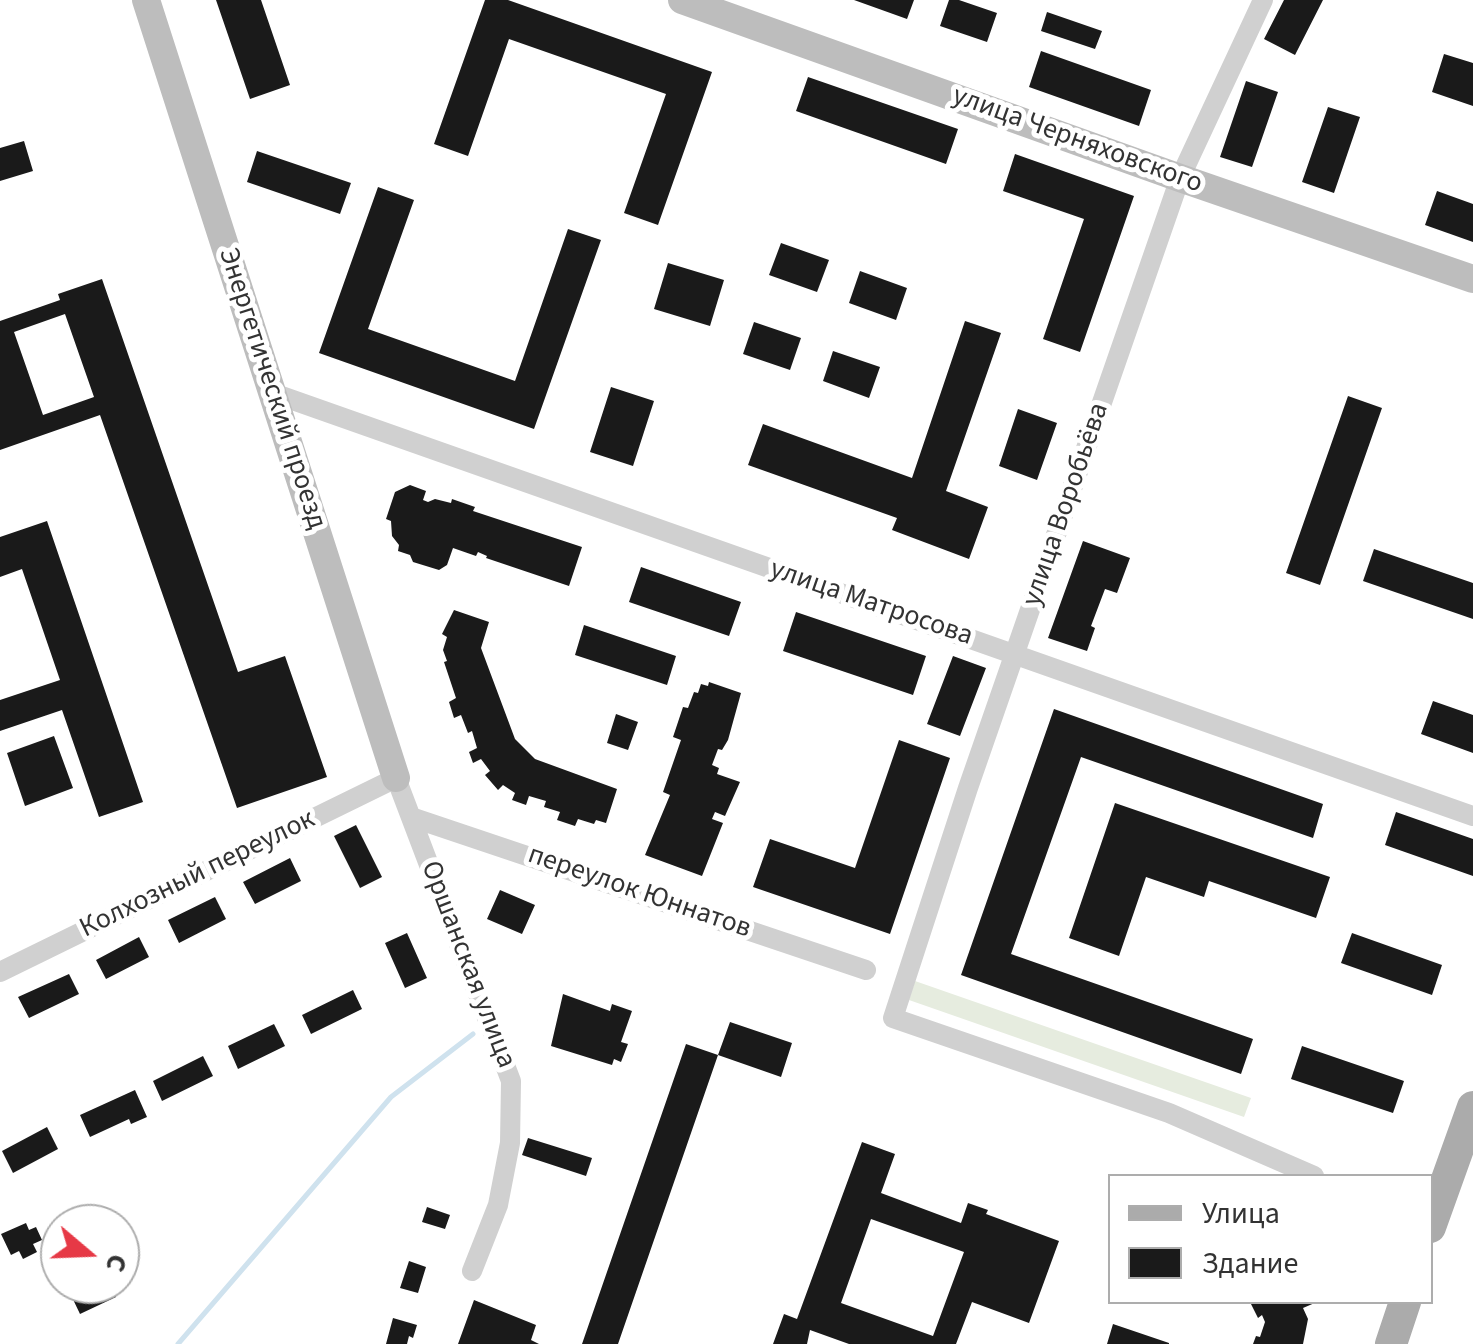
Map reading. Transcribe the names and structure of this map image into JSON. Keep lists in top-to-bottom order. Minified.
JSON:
{"streets":{"street":["улица Черняховского","Энергетический проезд","улица Воробьёва","улица Матросова","Колхозный переулок","переулок Юннатов","Оршанская улица"]},"crossings":[["улица Черняховского","улица Воробьёва"],["Энергетический проезд","улица Матросова"],["Энергетический проезд","Колхозный переулок"],["Энергетический проезд","Оршанская улица"],["улица Воробьёва","улица Матросова"],["Колхозный переулок","Оршанская улица"],["переулок Юннатов","Оршанская улица"]],"legend":["Улица","Здание"],"north":"right"}
